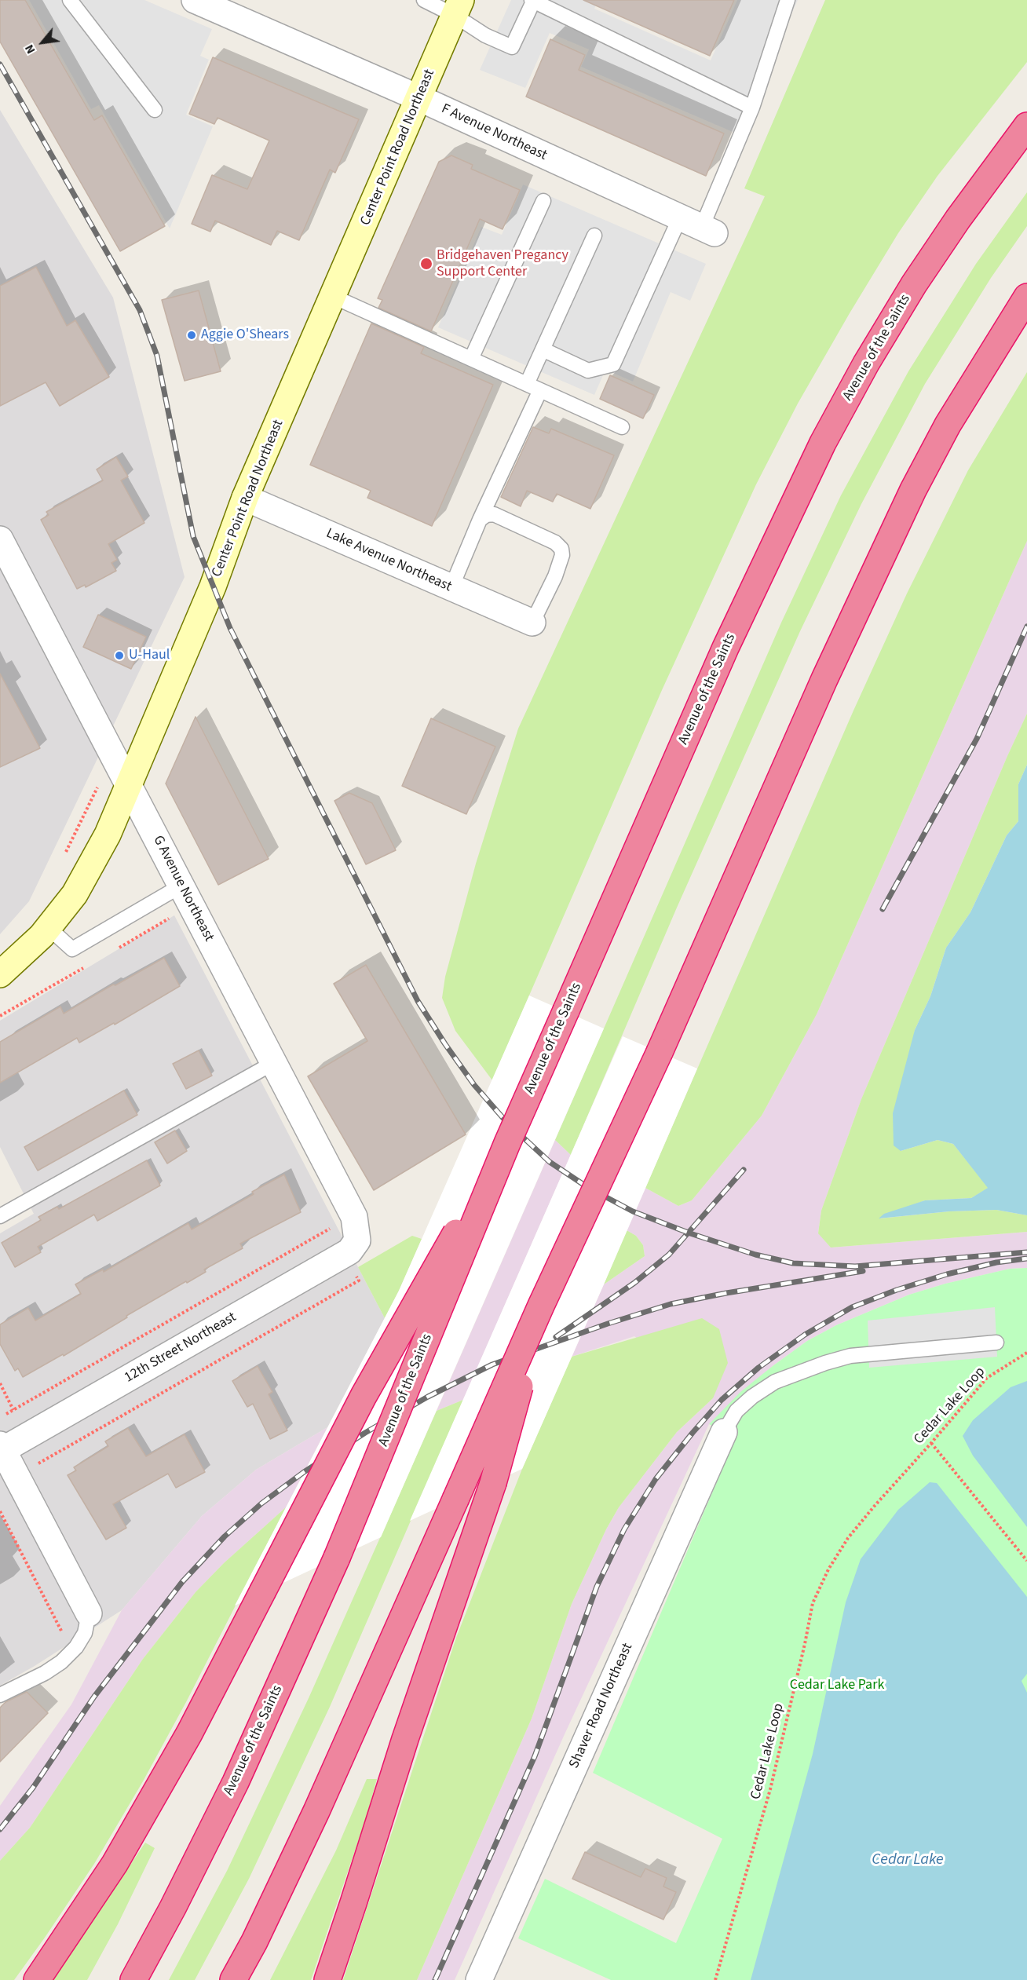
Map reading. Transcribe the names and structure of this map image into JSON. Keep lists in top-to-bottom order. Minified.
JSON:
{"streets":{"highway":["Avenue of the Saints"],"main road":["Center Point Road Northeast"],"street":["F Avenue Northeast","Lake Avenue Northeast","G Avenue Northeast","12th Street Northeast","Shaver Road Northeast"],"path":["Cedar Lake Loop"]},"crossings":[["F Avenue Northeast","Center Point Road Northeast"],["Center Point Road Northeast","Lake Avenue Northeast"],["Center Point Road Northeast","G Avenue Northeast"],["G Avenue Northeast","12th Street Northeast"]],"water":["Cedar Lake"],"parks":["Cedar Lake Park"],"places":["Bridgehaven Pregancy Support Center","Aggie O'Shears","U-Haul"],"north":"bottom left"}
